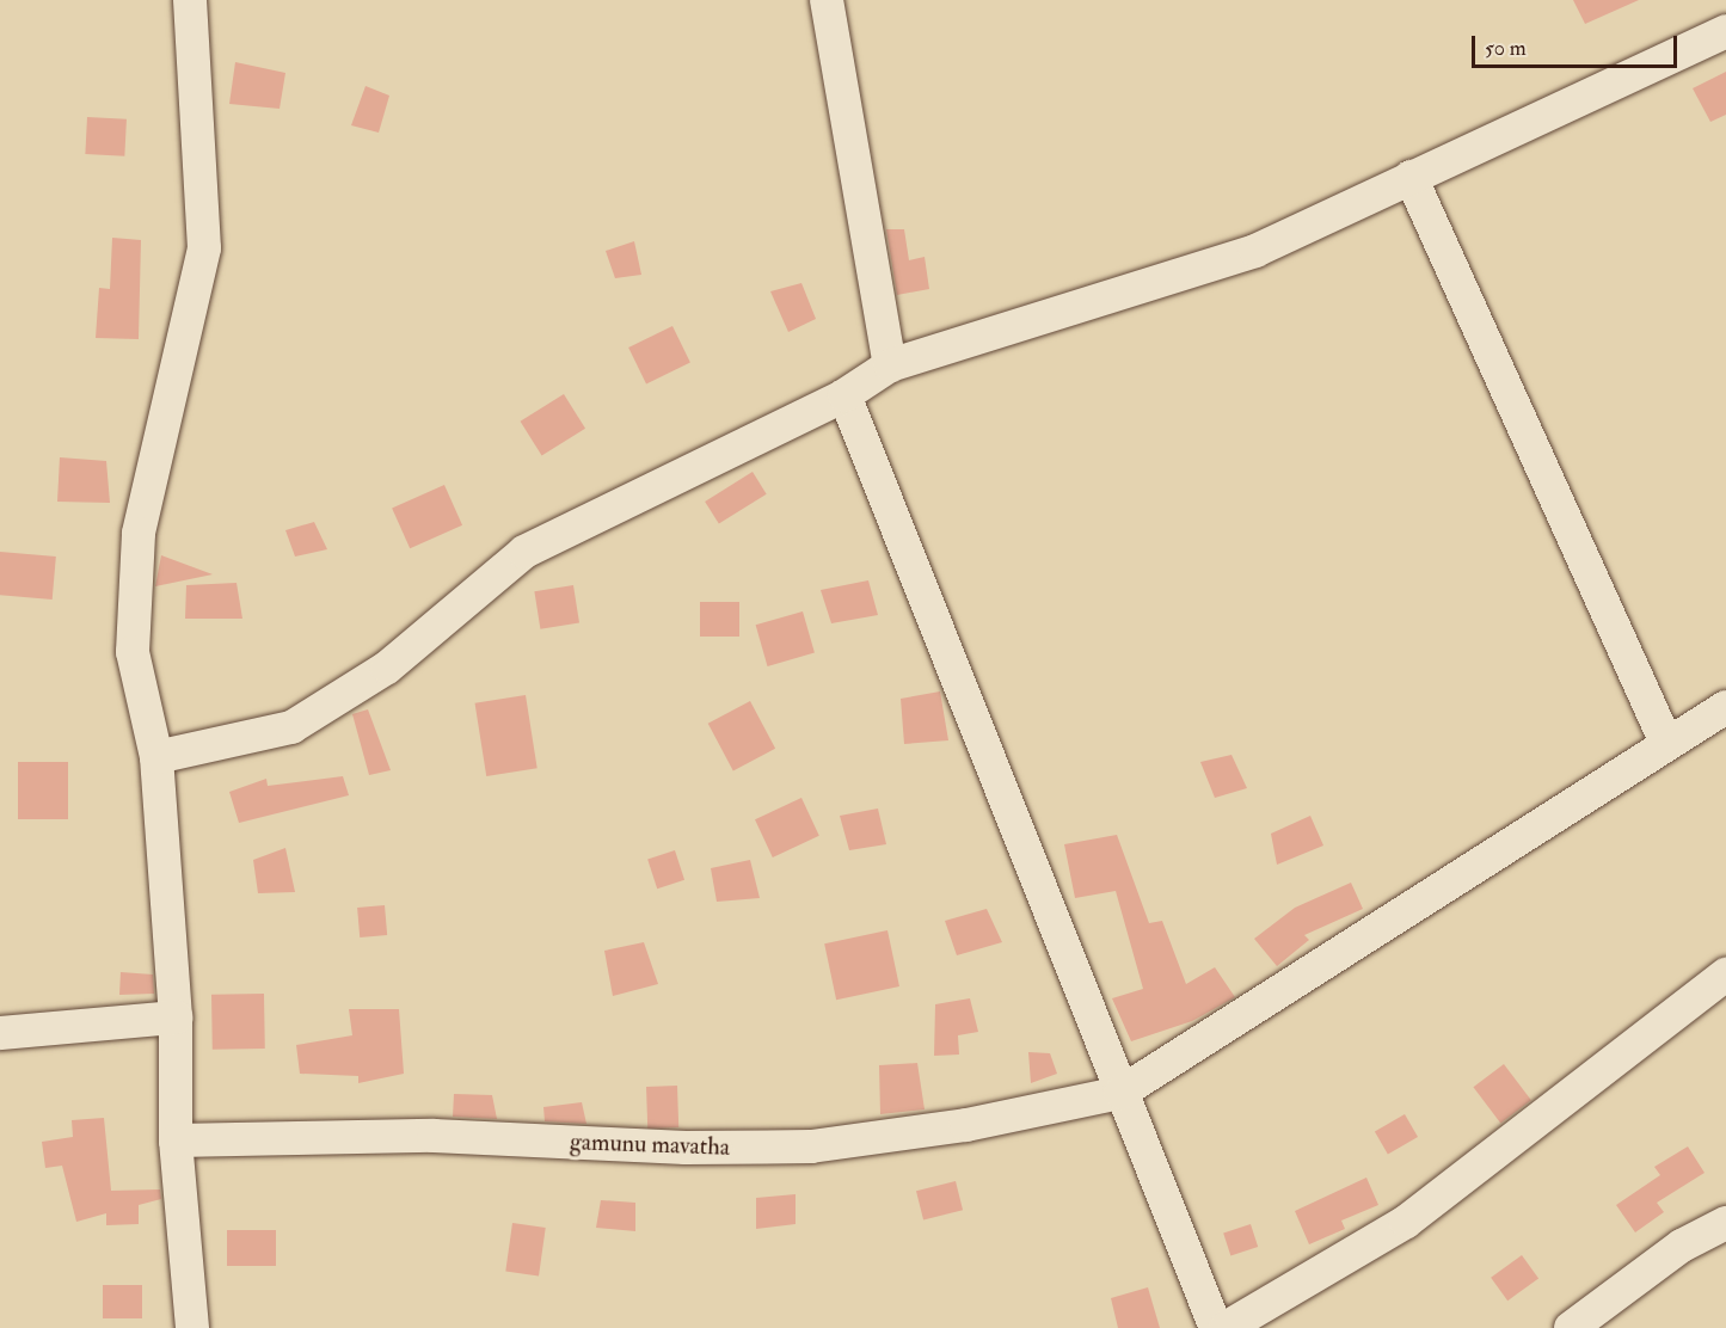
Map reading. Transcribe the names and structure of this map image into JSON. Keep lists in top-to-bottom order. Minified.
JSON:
{"streets":{"street":["gamunu mavatha"]},"scale_bar":"50 m"}
